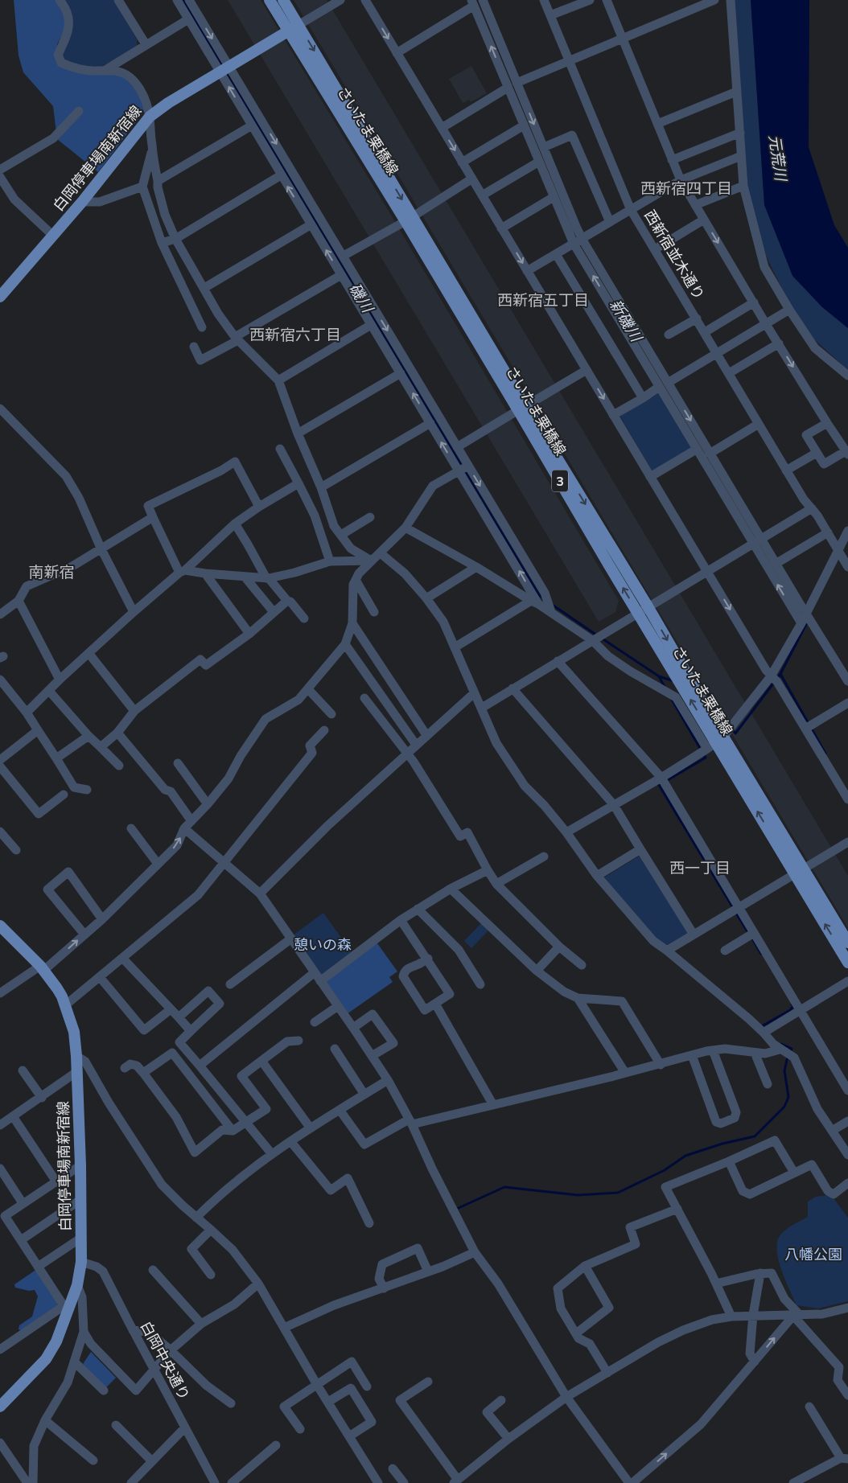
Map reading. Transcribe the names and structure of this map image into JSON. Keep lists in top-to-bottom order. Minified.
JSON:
{"streets":{"main road":["さいたま栗橋線","白岡停車場南新宿線","3"],"street":["西新宿並木通り","白岡中央通り"]},"crossings":[["さいたま栗橋線","白岡停車場南新宿線"],["白岡停車場南新宿線","白岡中央通り"]],"districts":["西新宿四丁目","西新宿五丁目","西新宿六丁目","南新宿","西一丁目"],"water":["元荒川","磯川","新磯川"],"parks":["憩いの森","八幡公園"]}
